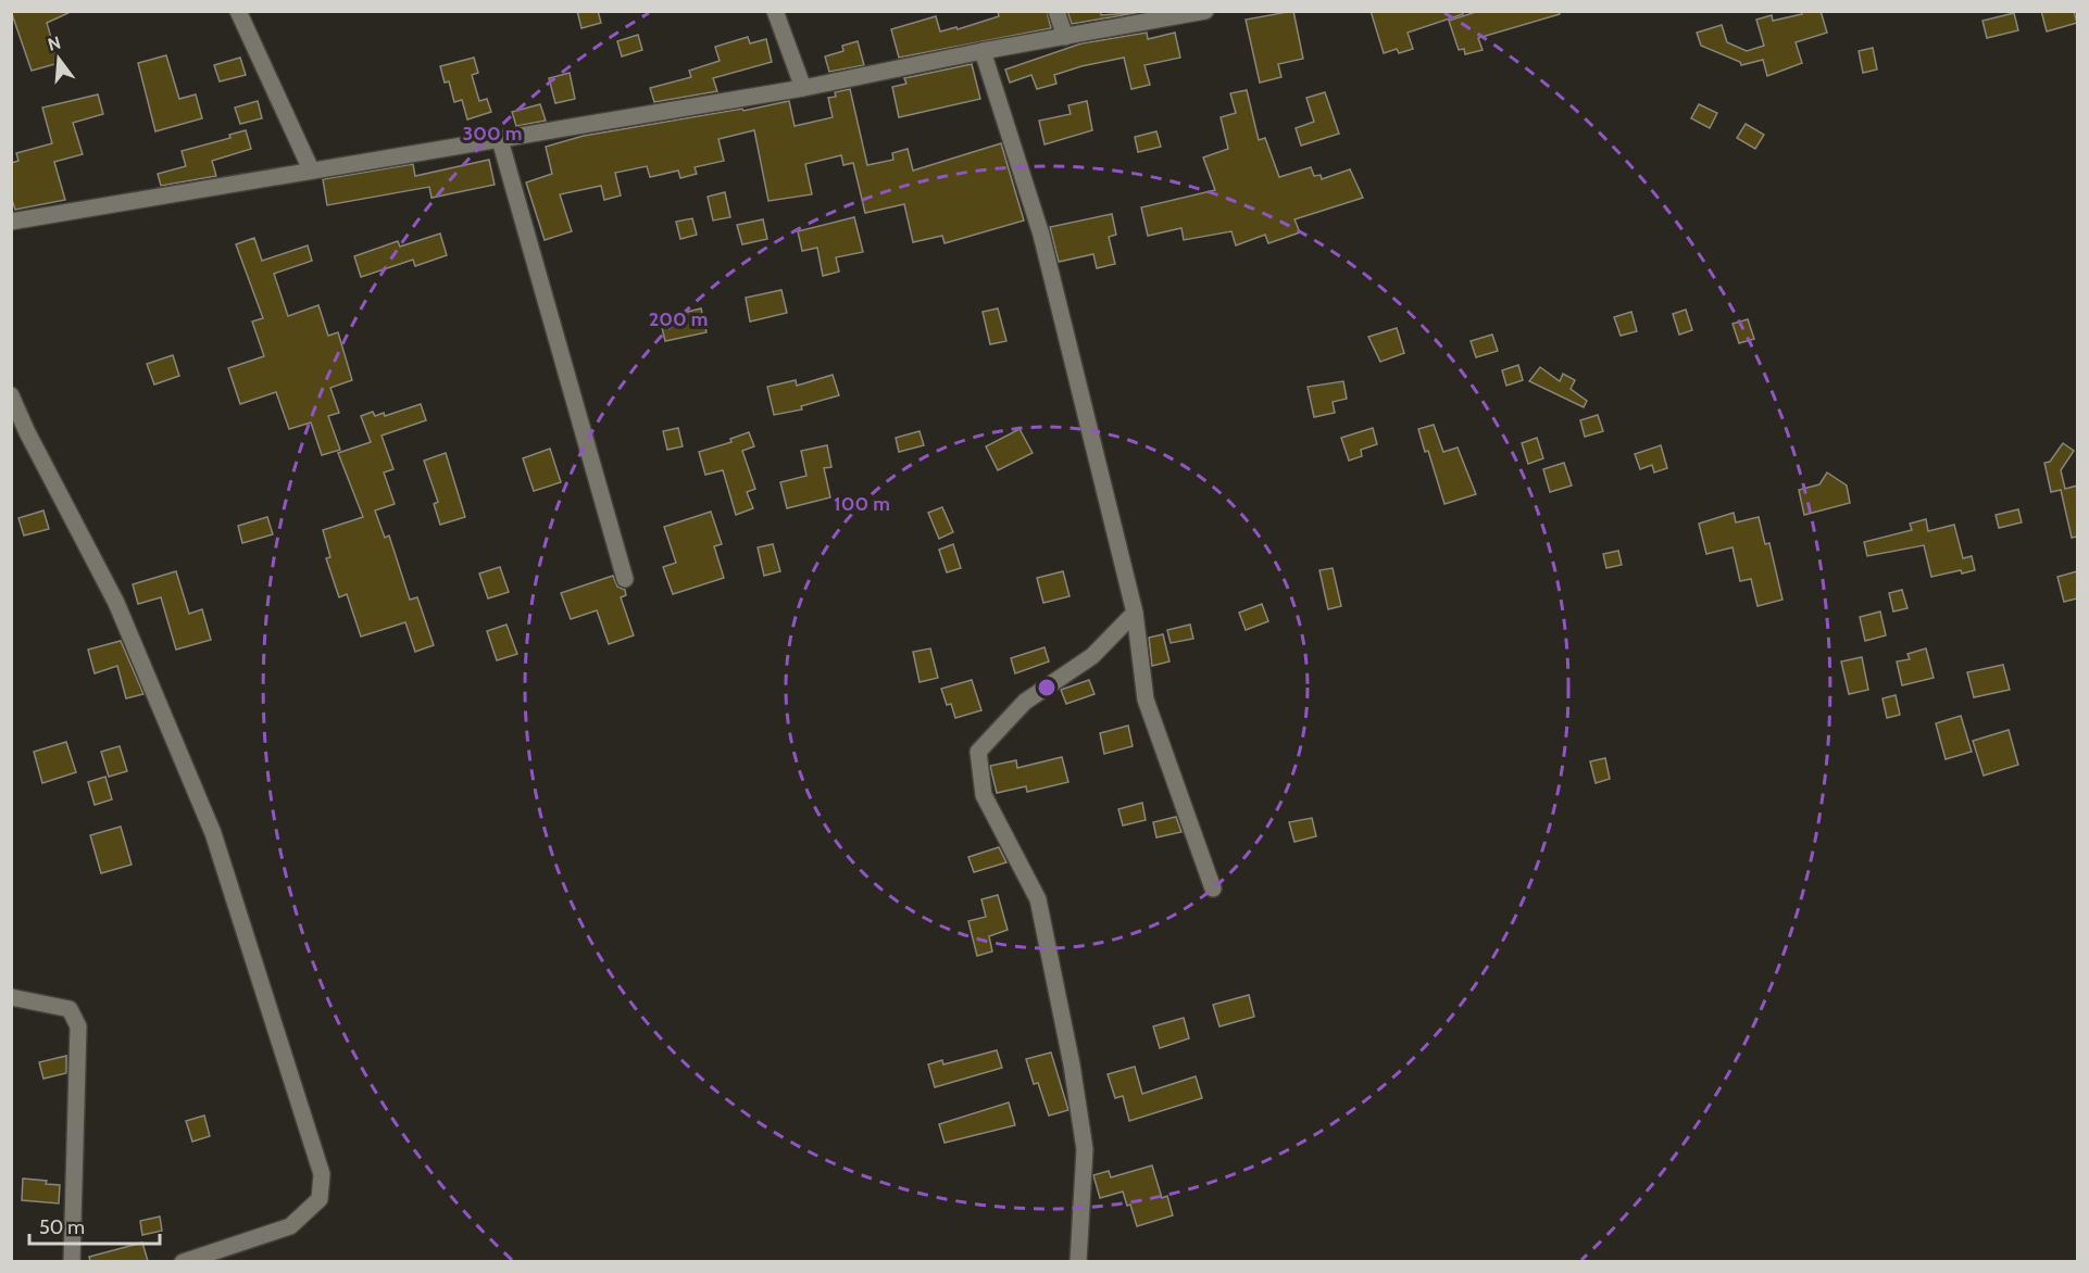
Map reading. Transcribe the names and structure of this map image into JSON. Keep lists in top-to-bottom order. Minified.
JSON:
{"scale_bar":"50 m","north":"top","rings":["300 m","200 m","100 m"]}
